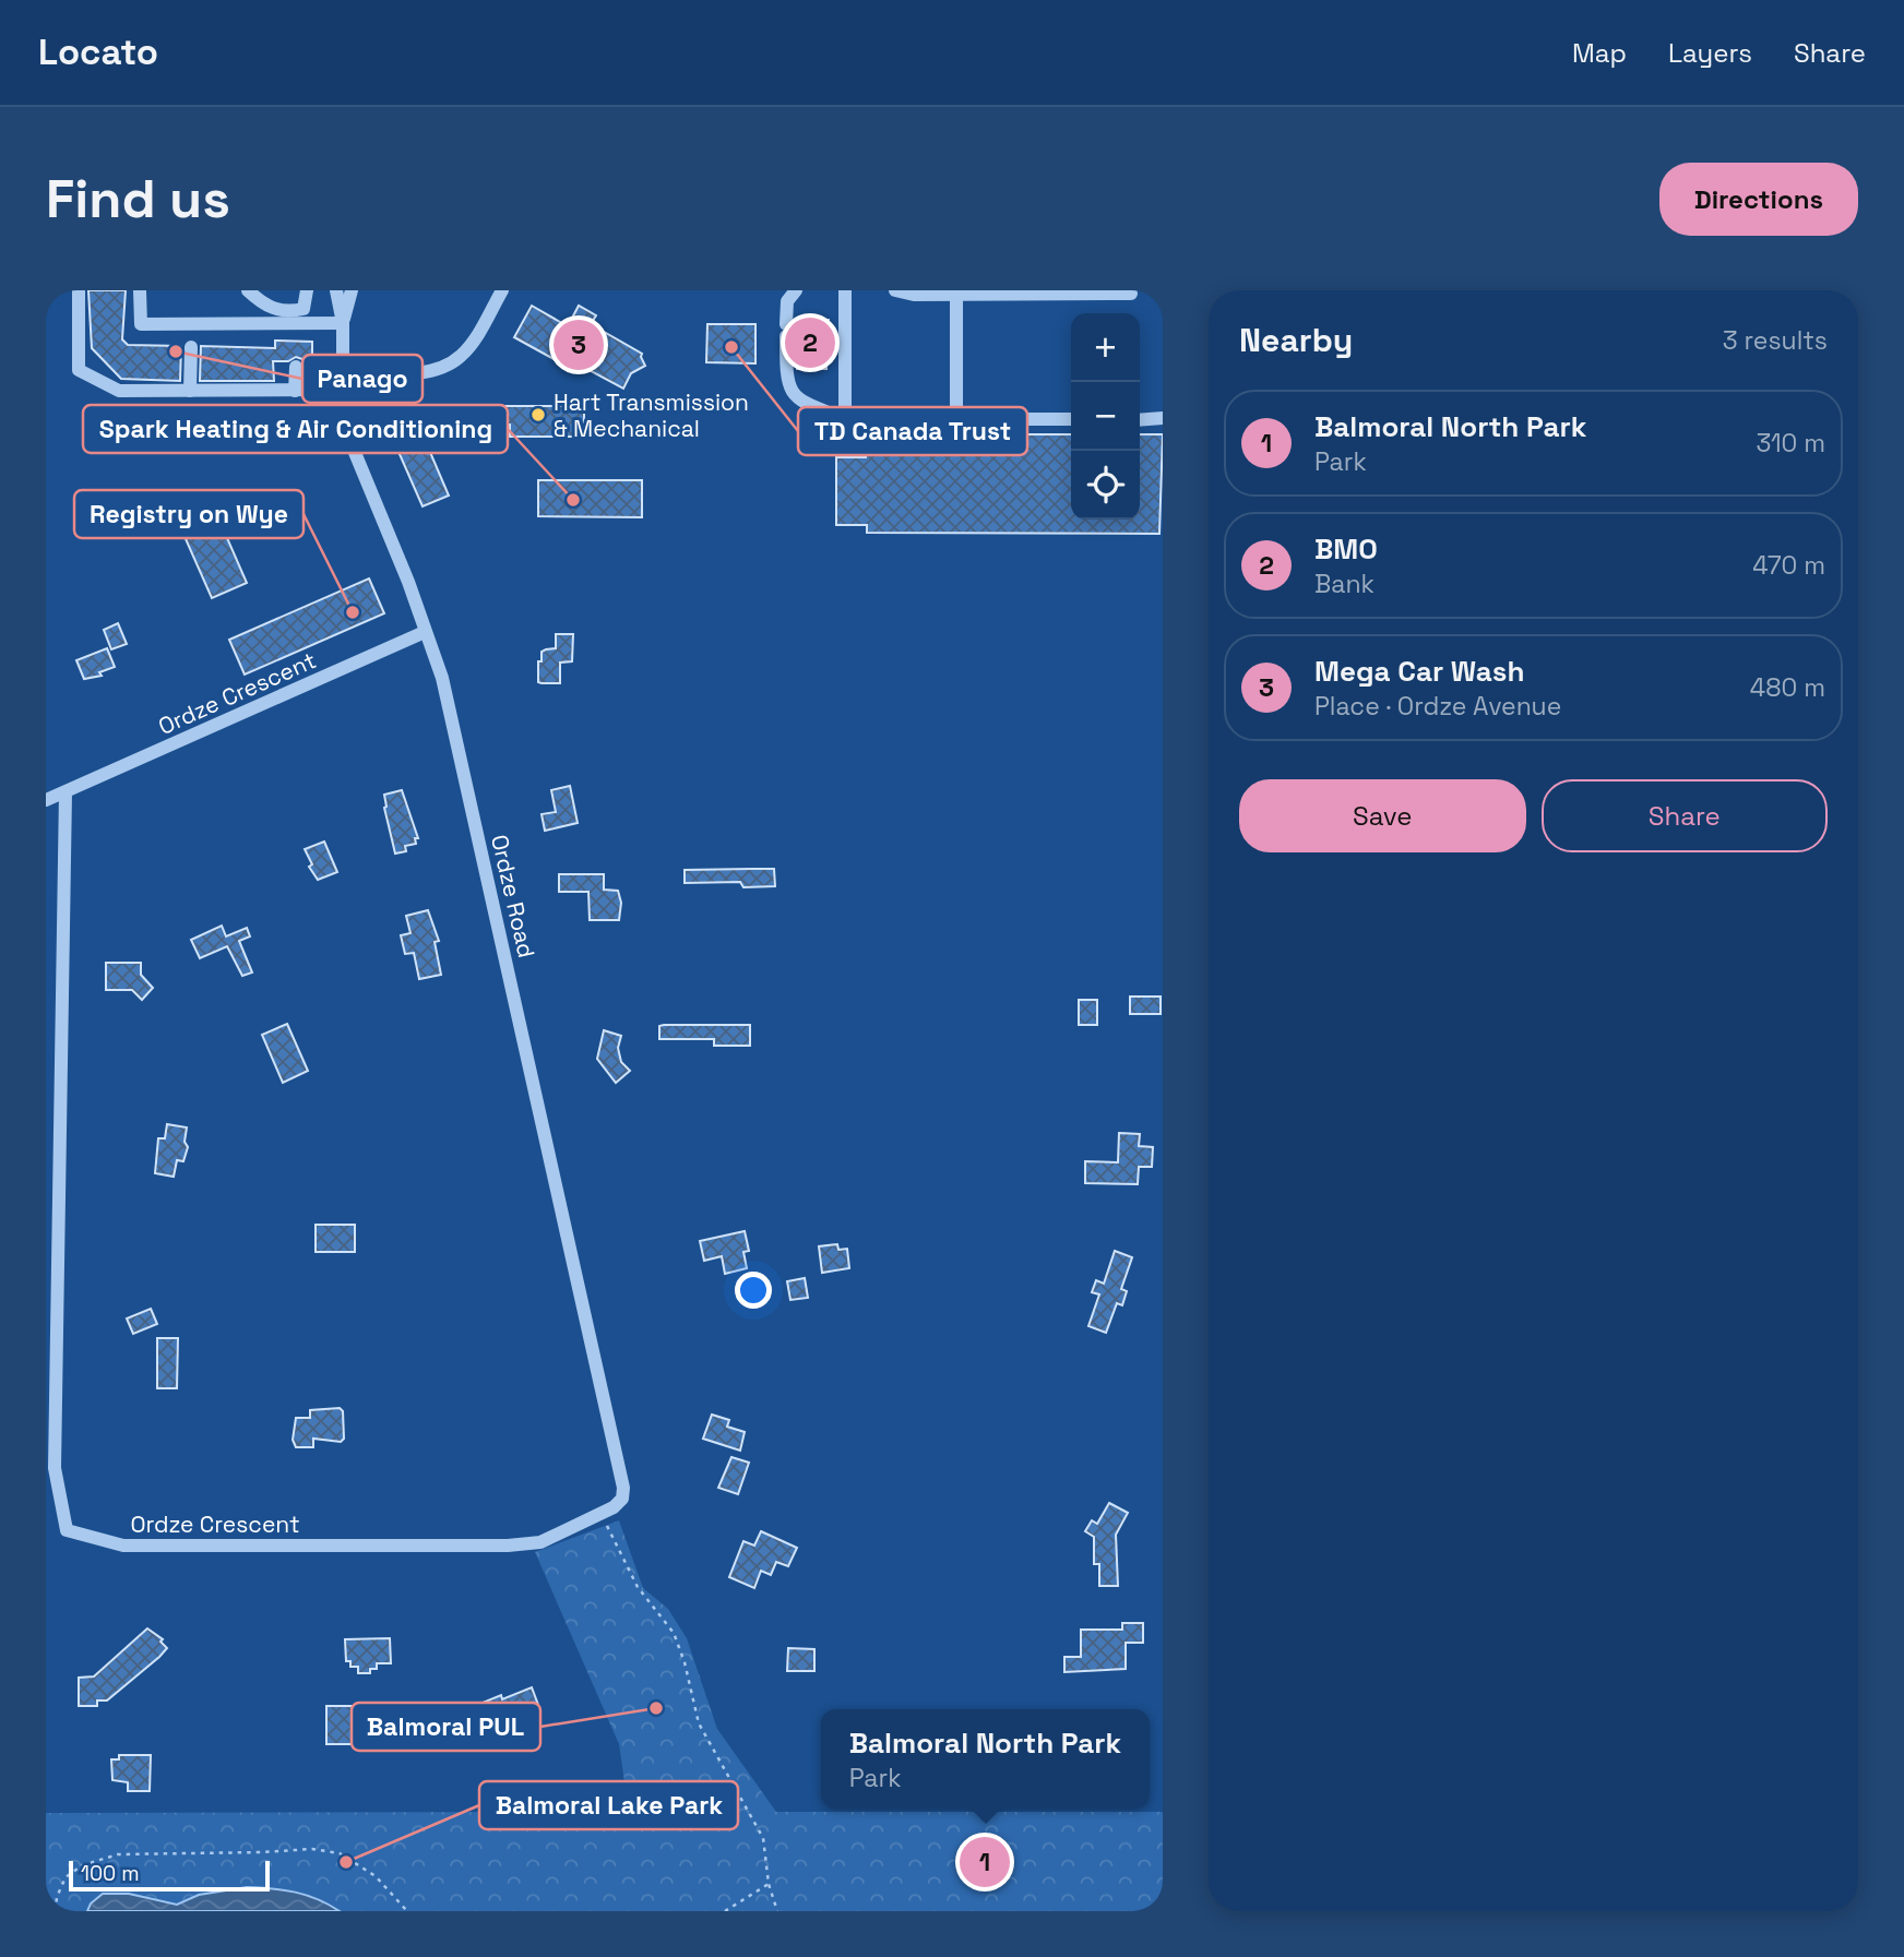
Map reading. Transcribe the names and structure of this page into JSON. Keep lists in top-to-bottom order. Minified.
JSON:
{"streets":{"street":["Ordze Crescent","Ordze Road"]},"crossings":[["Ordze Crescent","Ordze Road"]],"places":["TD Canada Trust","Panago","Hart Transmission & Mechanical","Spark Heating & Air Conditioning","Registry on Wye","Balmoral PUL","Balmoral Lake Park"],"scale_bar":"100 m","page":{"header":"Locato","nav":["Map","Layers","Share"],"buttons":["Directions",["Save","Share"]],"title":"Find us","heading":["Nearby","3 results"],"map_buttons":["+","−"],"pins":["2","3","1"],"list":[{"mark":"1","name":"Balmoral North Park","note":"Park","value":"310 m"},{"mark":"2","name":"BMO","note":"Bank","value":"470 m"},{"mark":"3","name":"Mega Car Wash","note":"Place · Ordze Avenue","value":"480 m"}],"popup":["Balmoral North Park","Park"],"scale":"100 m"}}
